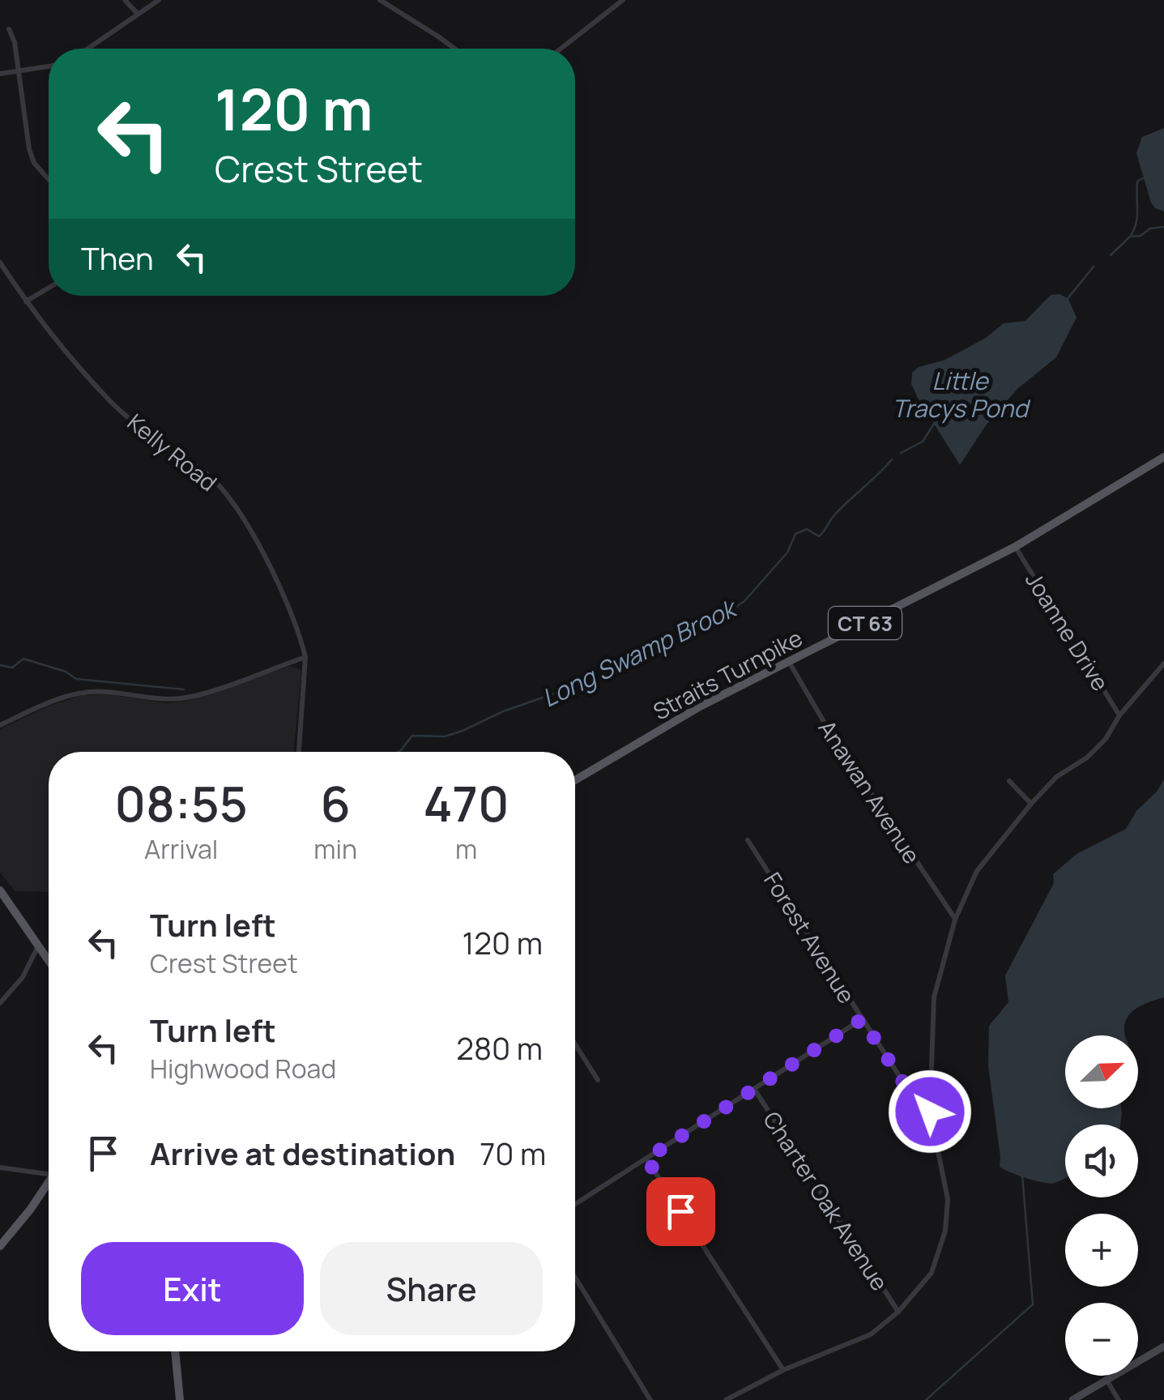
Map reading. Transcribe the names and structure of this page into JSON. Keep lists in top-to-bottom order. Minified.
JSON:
{"streets":{"main road":["CT 63","Straits Turnpike"],"street":["Kelly Road","Joanne Drive","Anawan Avenue","Forest Avenue","Charter Oak Avenue"]},"crossings":[["Joanne Drive","Straits Turnpike"],["Straits Turnpike","Anawan Avenue"]],"water":["Little Tracys Pond","Long Swamp Brook"],"north":"top right","page":{"turn":["120 m","Crest Street"],"then":"Then","eta":["08:55","Arrival","6","min","470","m"],"list":[{"name":"Turn left","note":"Crest Street","value":"120 m"},{"name":"Turn left","note":"Highwood Road","value":"280 m"},{"name":"Arrive at destination","value":"70 m"}],"map_buttons":["+","−"],"buttons":["Exit","Share"]}}
